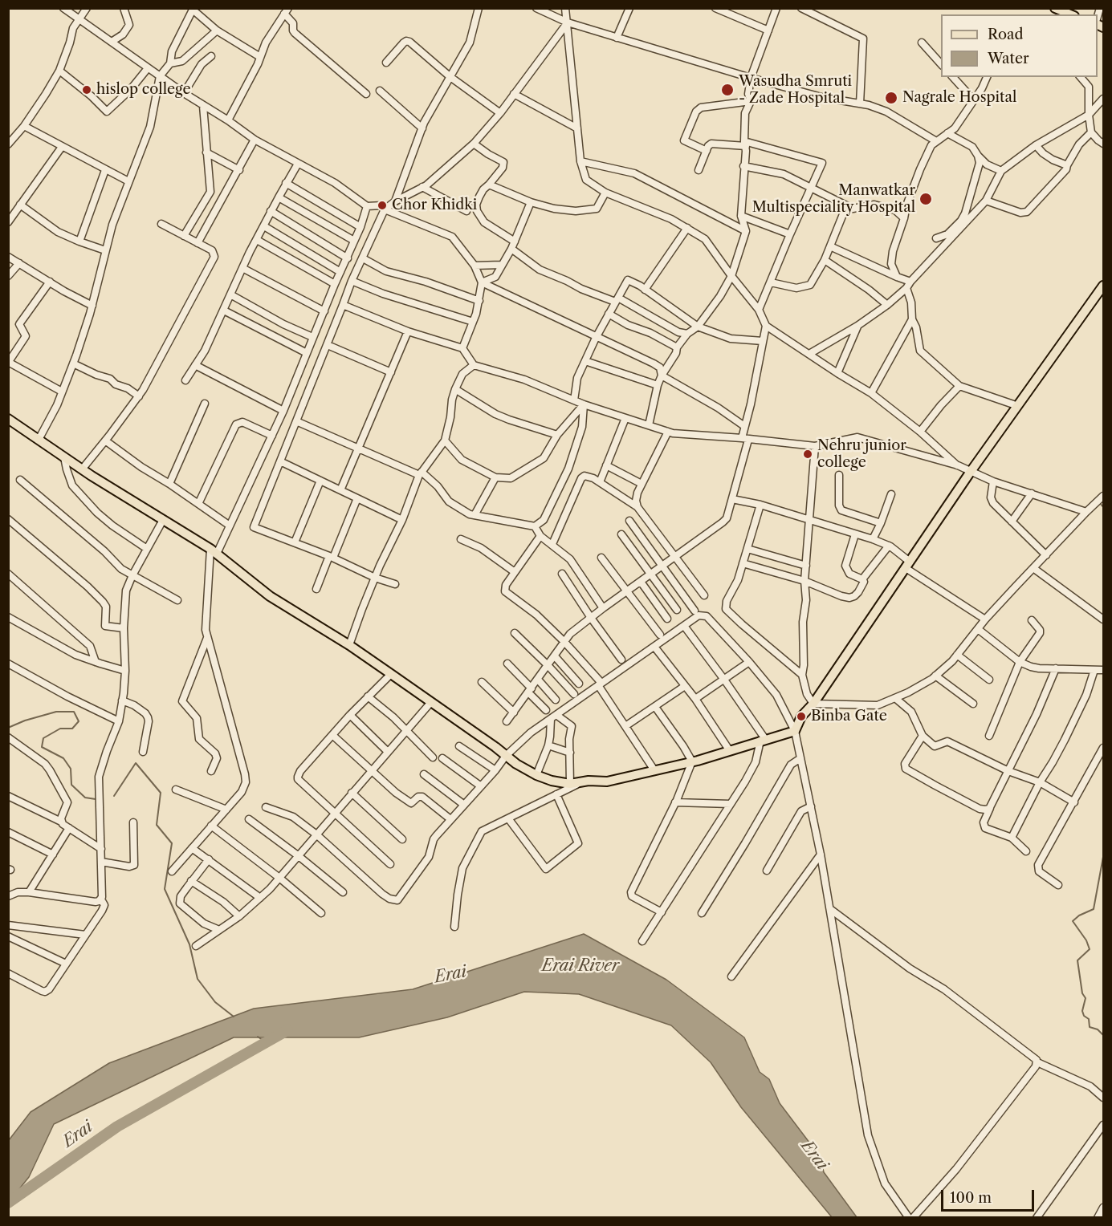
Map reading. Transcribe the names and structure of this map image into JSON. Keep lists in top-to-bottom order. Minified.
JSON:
{"water":["Erai River","Erai"],"places":["hislop college","Wasudha Smruti - Zade Hospital","Nagrale Hospital","Manwatkar Multispeciality Hospital","Chor Khidki","Nehru junior college","Binba Gate"],"legend":["Road","Water"],"scale_bar":"100 m"}
